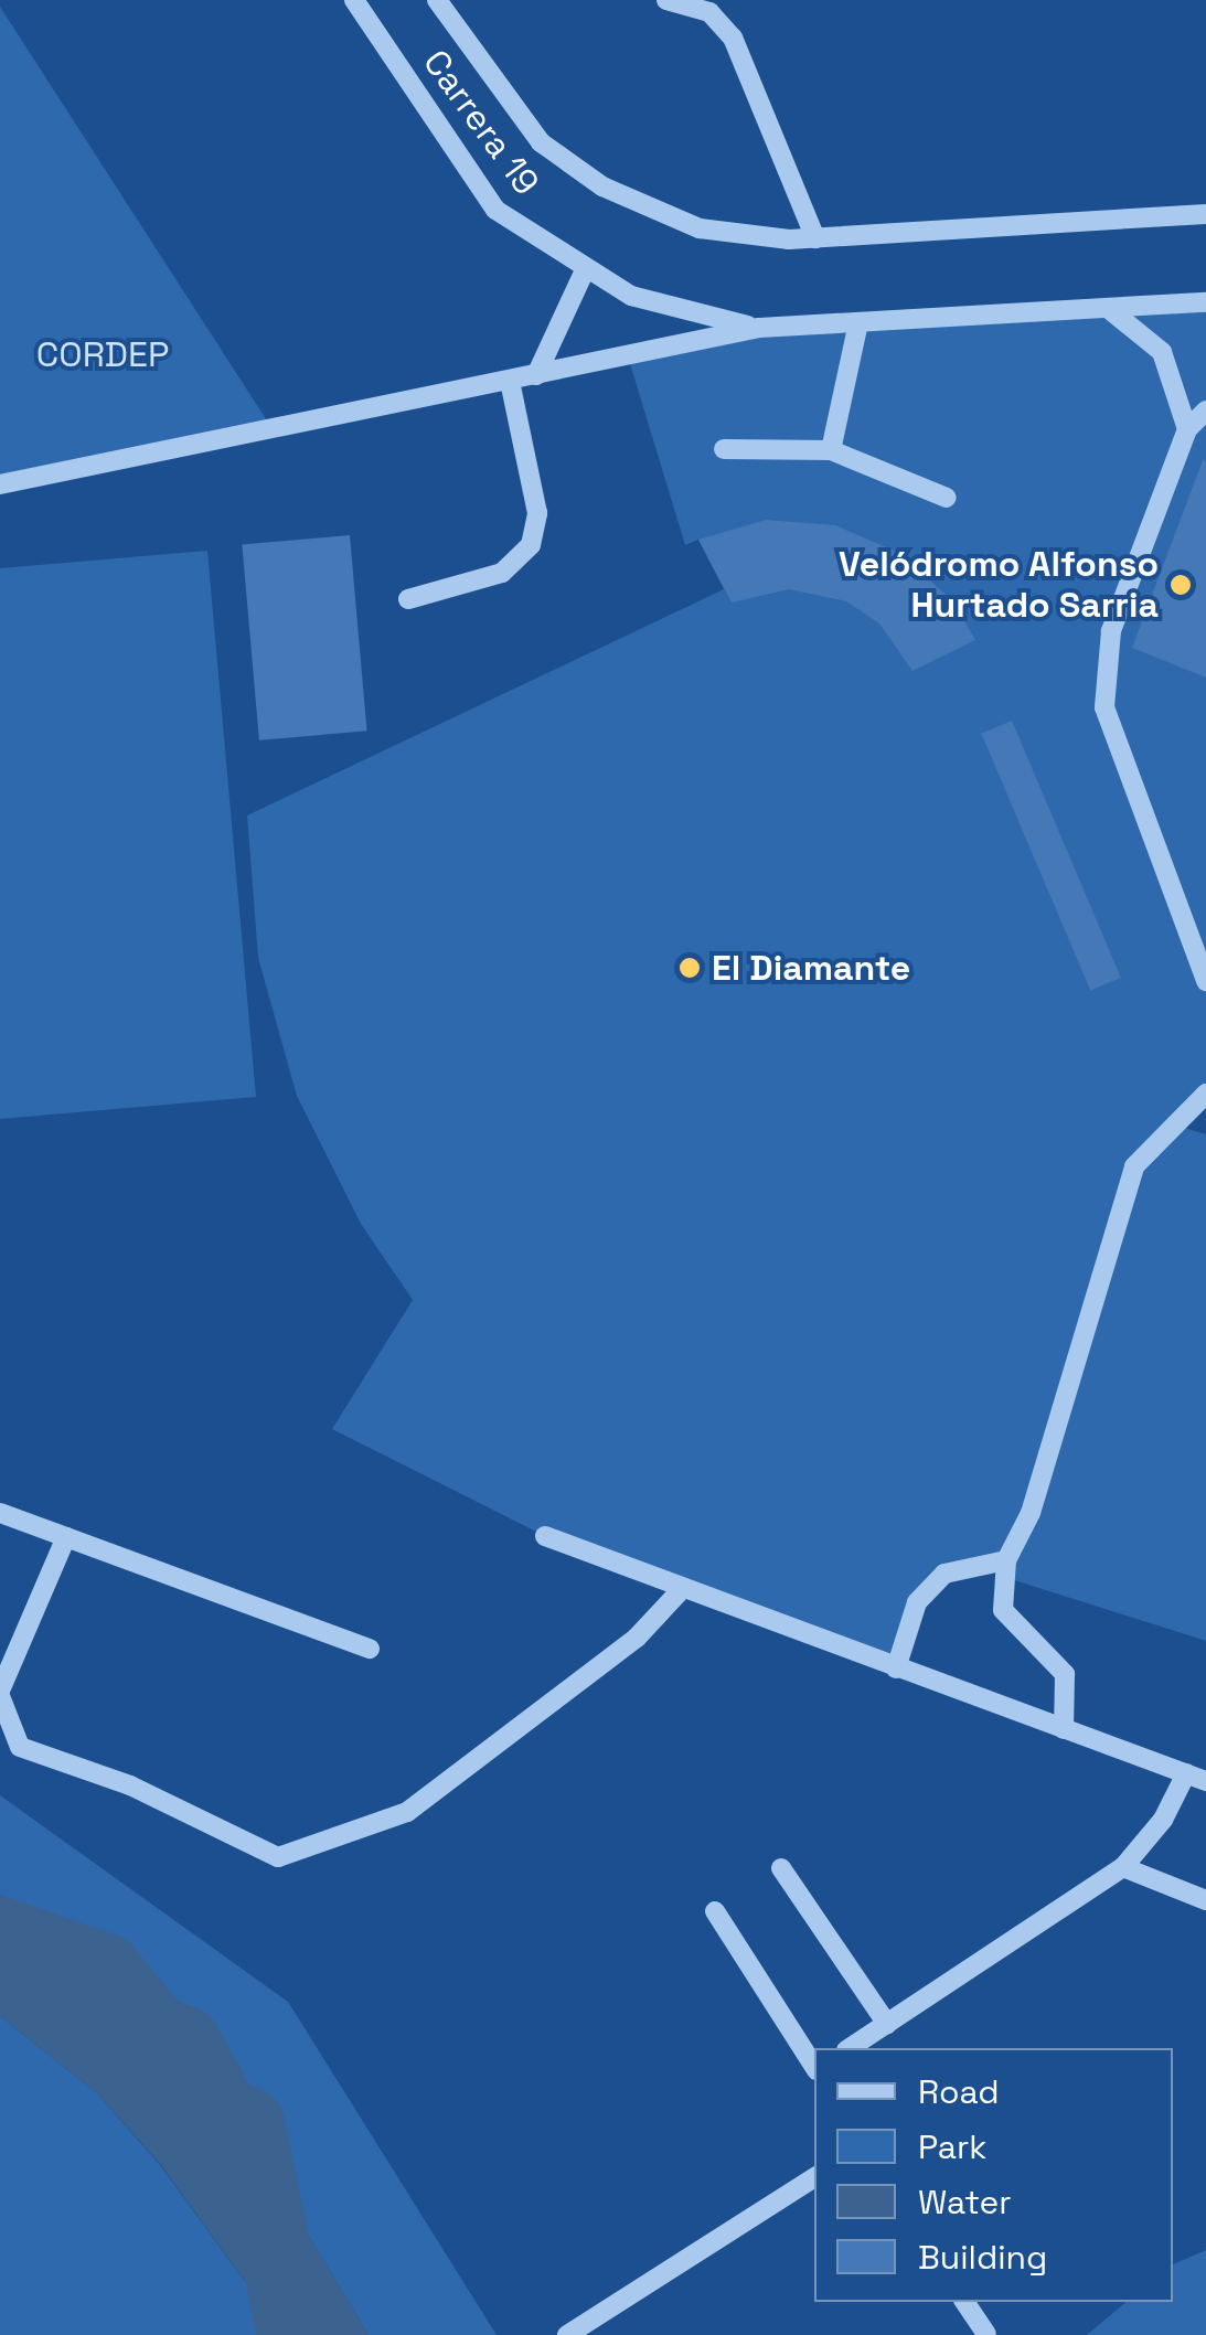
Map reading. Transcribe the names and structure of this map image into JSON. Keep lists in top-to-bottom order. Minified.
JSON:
{"streets":{"street":["Carrera 19"]},"parks":["CORDEP"],"places":["Velódromo Alfonso Hurtado Sarria","El Diamante"],"legend":["Road","Park","Water","Building"]}
